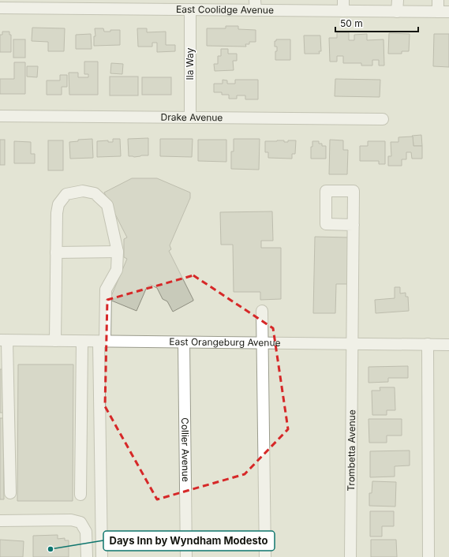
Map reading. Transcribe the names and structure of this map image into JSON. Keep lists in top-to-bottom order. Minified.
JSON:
{"streets":{"street":["East Coolidge Avenue","Ila Way","Drake Avenue","East Orangeburg Avenue","Collier Avenue","Trombetta Avenue"]},"crossings":[["East Coolidge Avenue","Ila Way"],["Ila Way","Drake Avenue"],["East Orangeburg Avenue","Collier Avenue"],["East Orangeburg Avenue","Trombetta Avenue"]],"places":["Days Inn by Wyndham Modesto"],"scale_bar":"50 m"}
